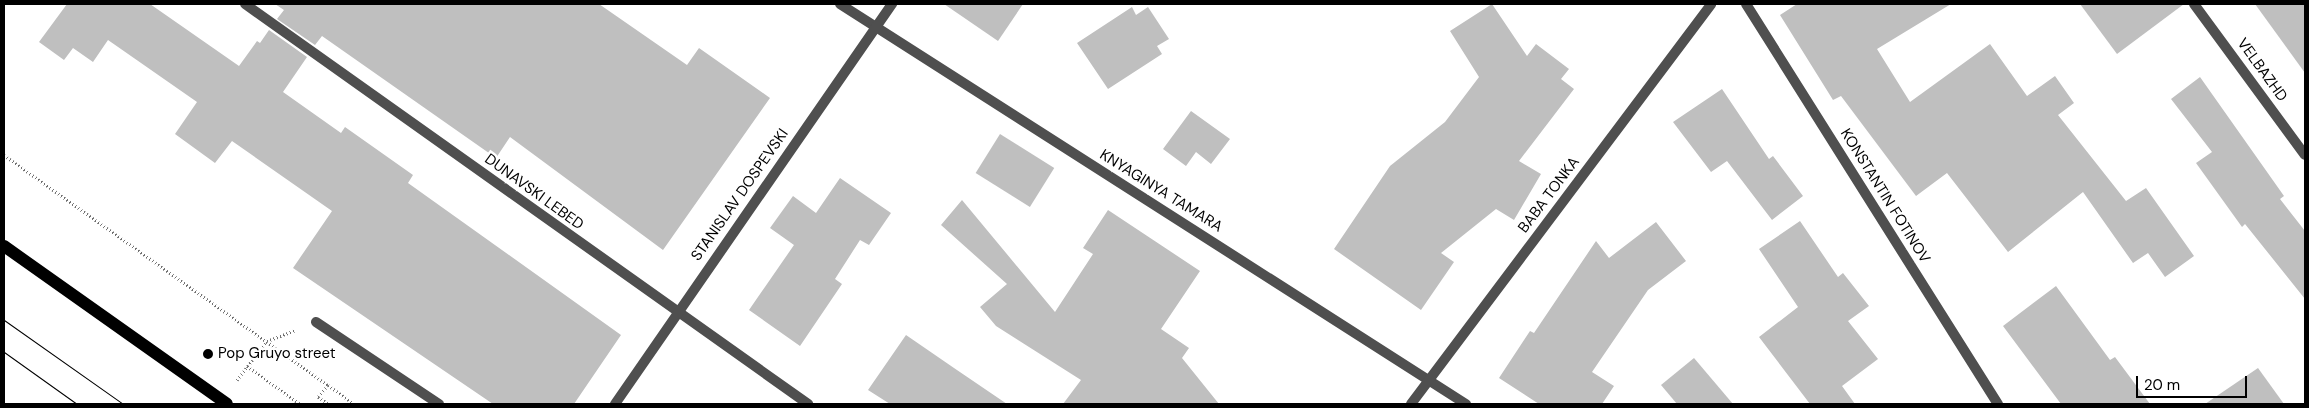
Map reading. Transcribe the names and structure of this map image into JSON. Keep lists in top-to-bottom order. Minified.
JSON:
{"streets":{"street":["VELBAZHD","KNYAGINYA TAMARA","DUNAVSKI LEBED","STANISLAV DOSPEVSKI","BABA TONKA","KONSTANTIN FOTINOV"]},"crossings":[["KNYAGINYA TAMARA","STANISLAV DOSPEVSKI"],["KNYAGINYA TAMARA","BABA TONKA"],["DUNAVSKI LEBED","STANISLAV DOSPEVSKI"]],"places":["Pop Gruyo street"],"scale_bar":"20 m"}
